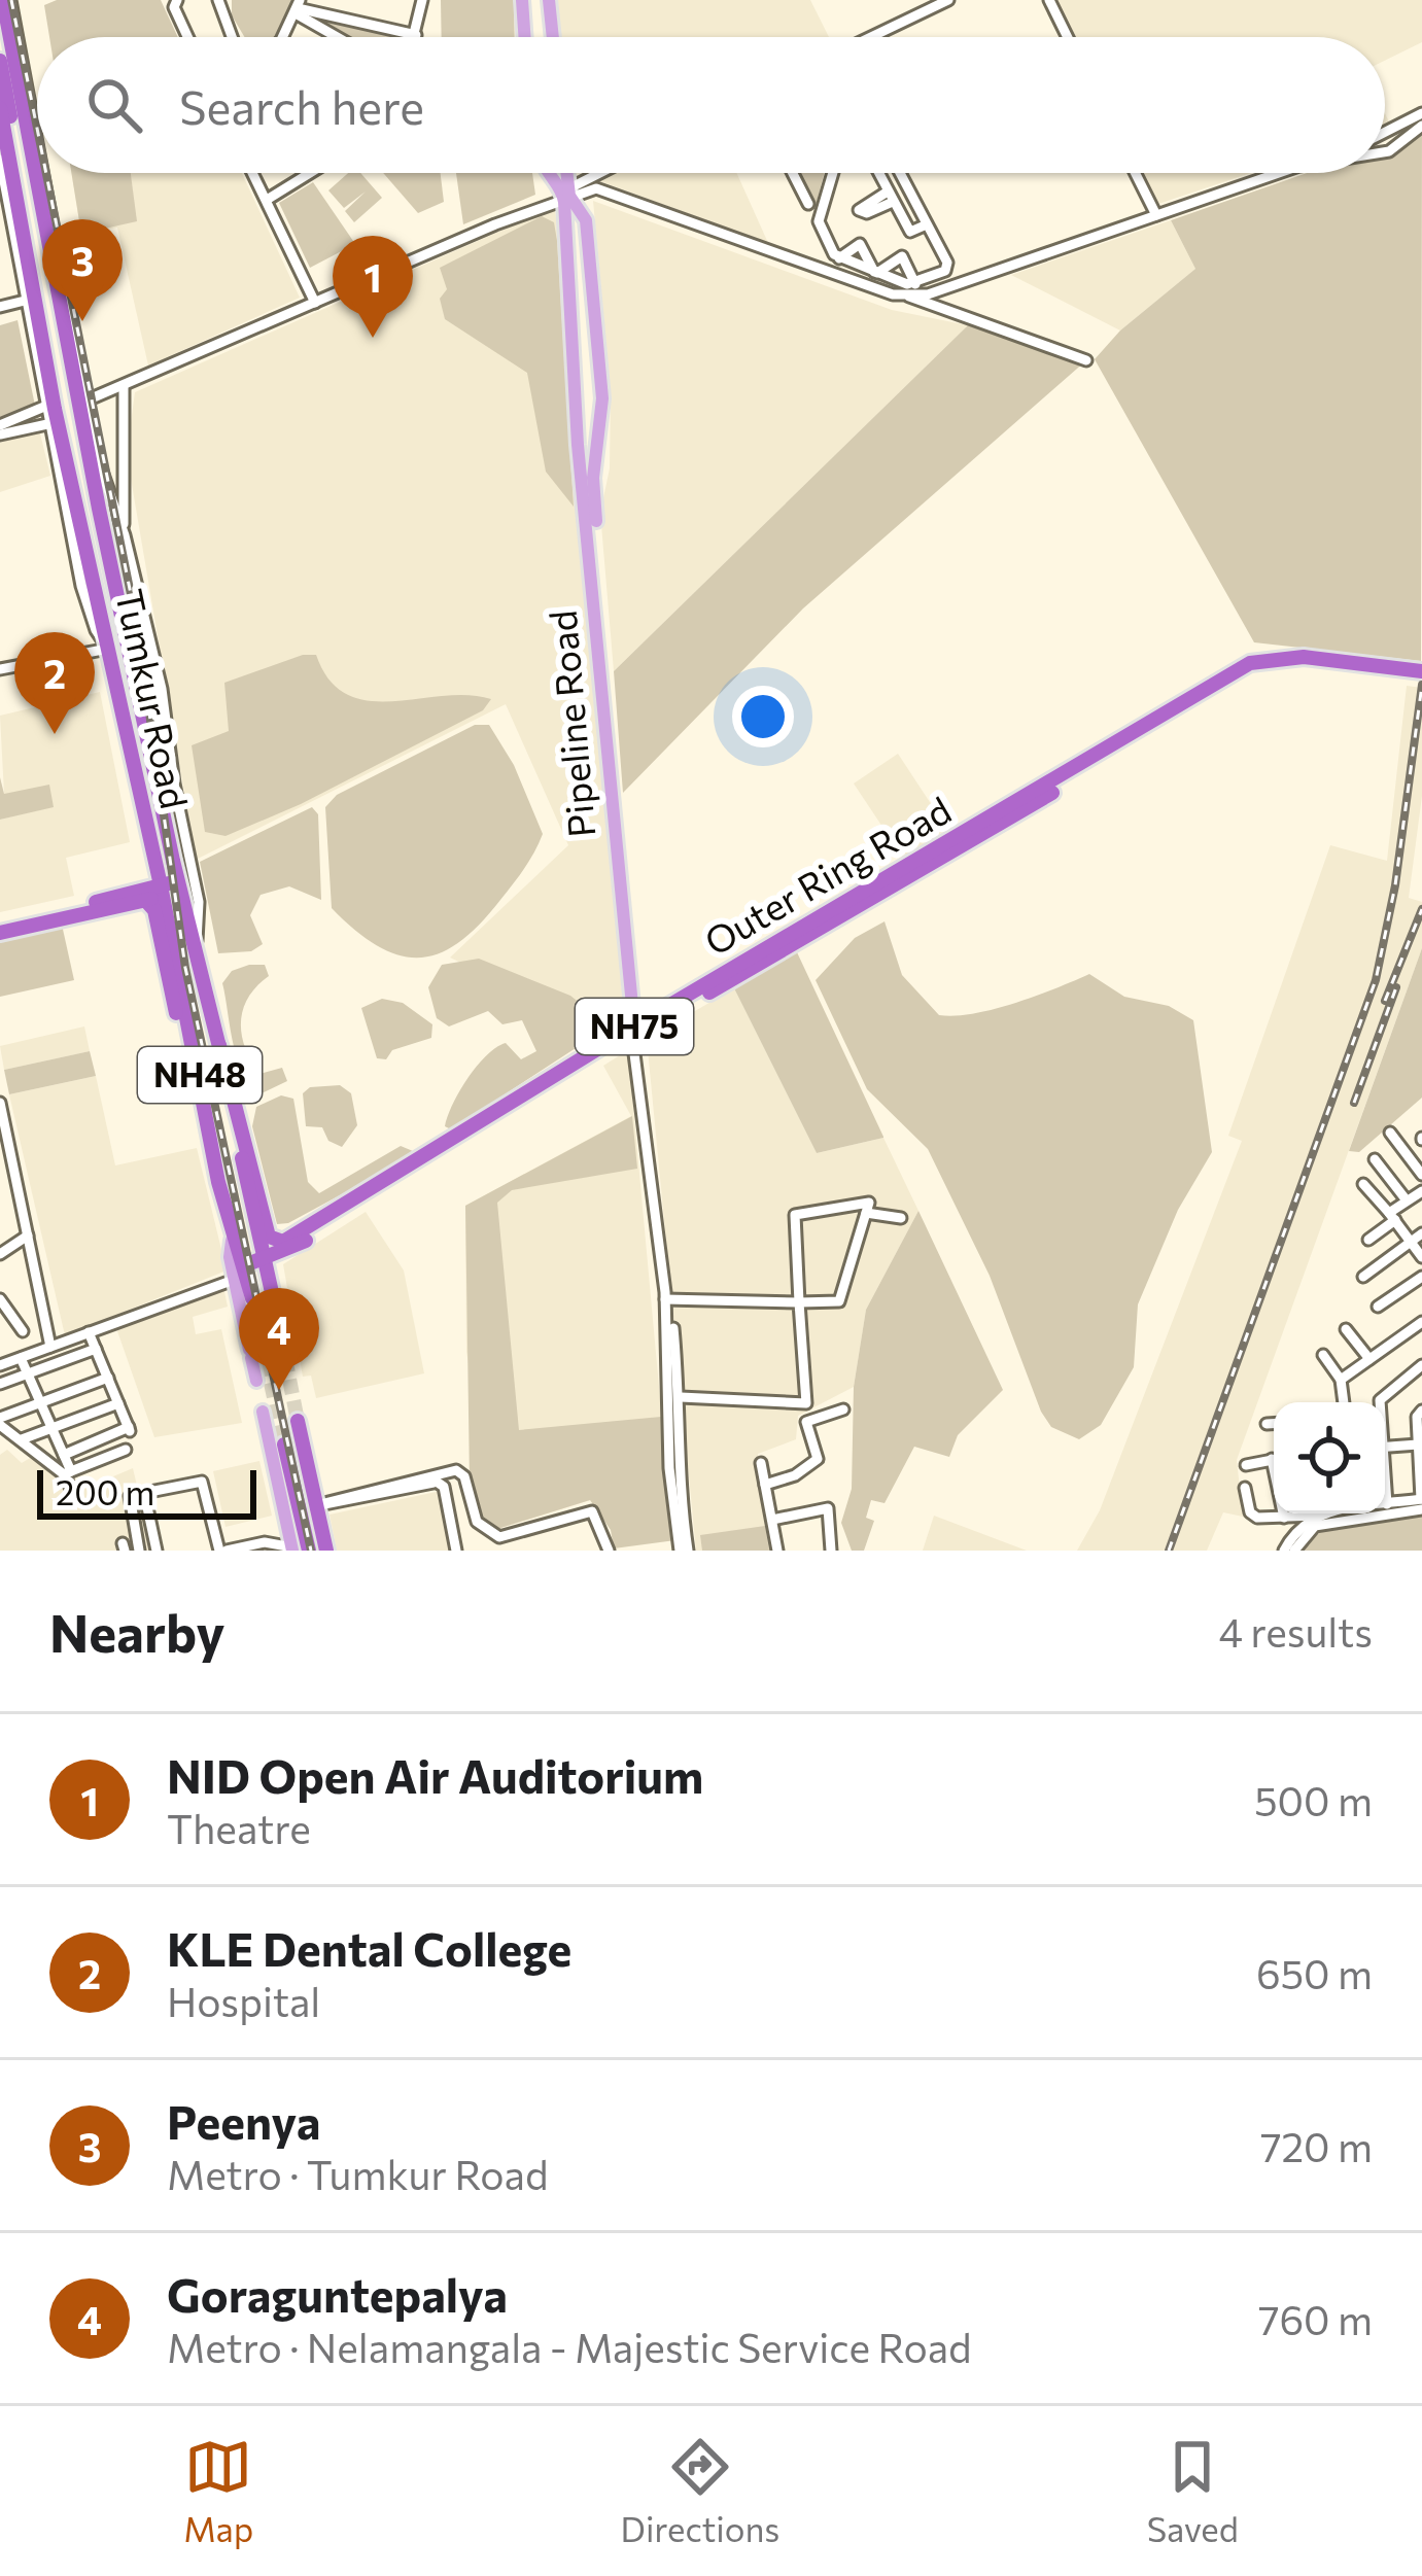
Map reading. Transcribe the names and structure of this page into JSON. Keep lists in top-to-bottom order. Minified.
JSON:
{"streets":{"highway":["Tumkur Road","Outer Ring Road","NH75","NH48"],"main road":["Pipeline Road"]},"crossings":[["Tumkur Road","Outer Ring Road"],["Tumkur Road","NH48"],["Pipeline Road","Outer Ring Road"]],"scale_bar":"200 m","page":{"search":"Search here","pins":["3","1","2","4"],"scale":"200 m","heading":["Nearby","4 results"],"list":[{"mark":"1","name":"NID Open Air Auditorium","note":"Theatre","value":"500 m"},{"mark":"2","name":"KLE Dental College","note":"Hospital","value":"650 m"},{"mark":"3","name":"Peenya","note":"Metro · Tumkur Road","value":"720 m"},{"mark":"4","name":"Goraguntepalya","note":"Metro · Nelamangala - Majestic Service Road","value":"760 m"}],"nav":["Map","Directions","Saved"]}}
